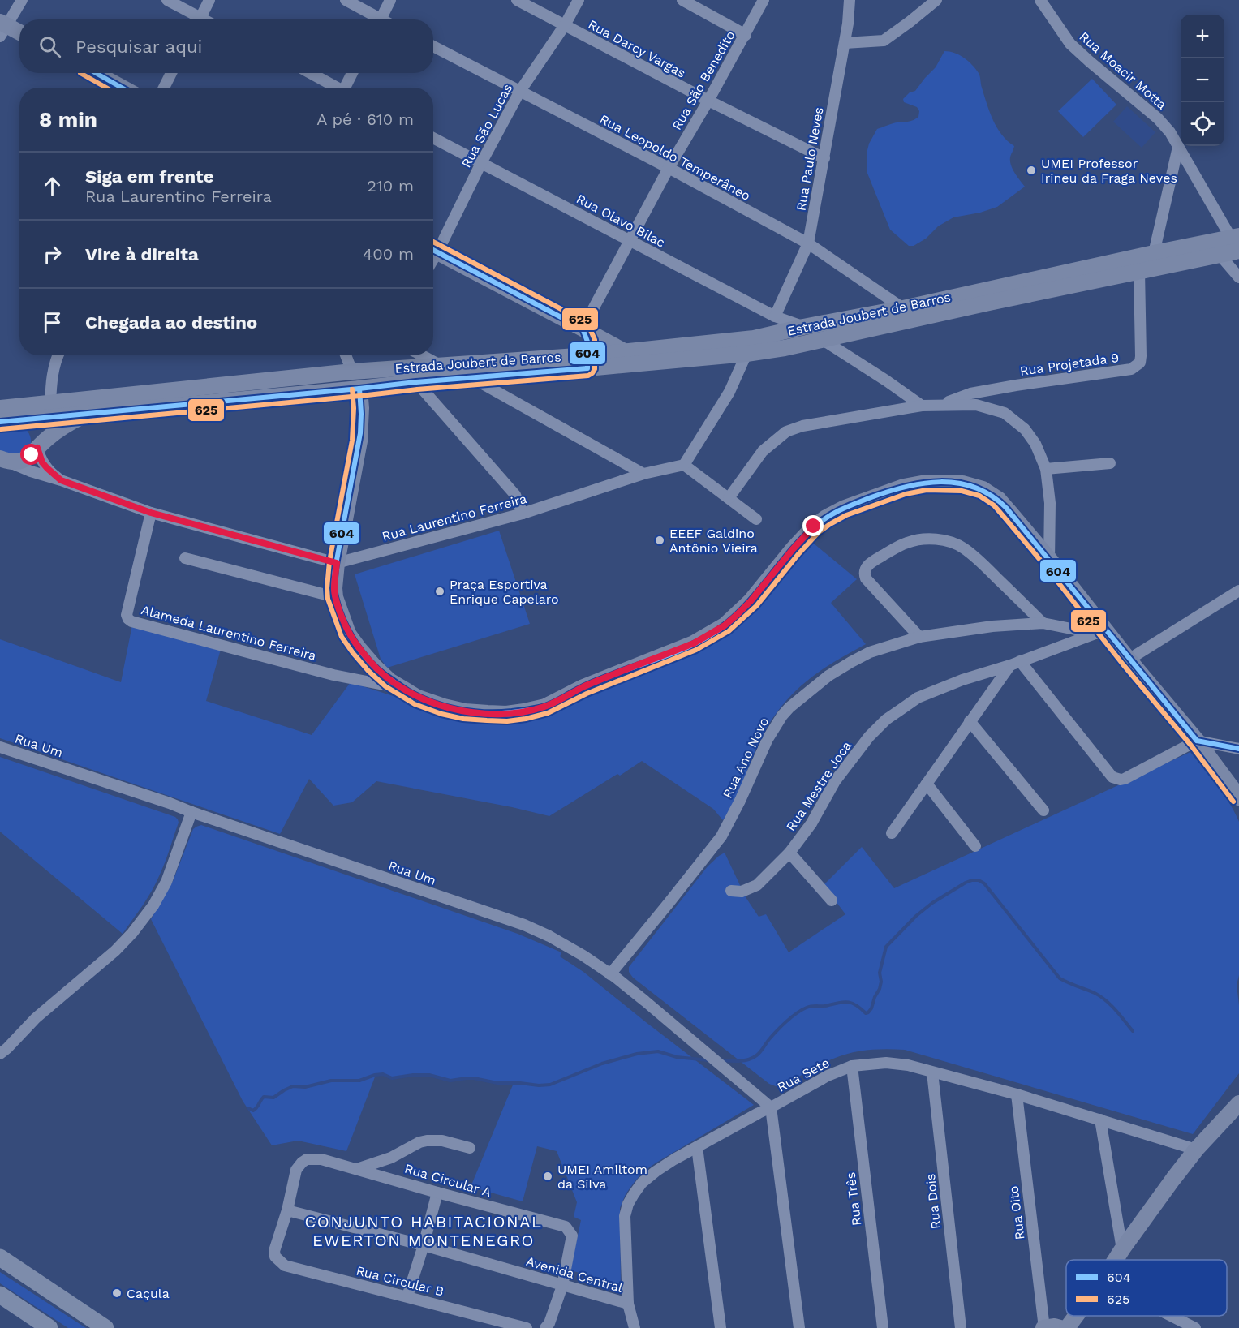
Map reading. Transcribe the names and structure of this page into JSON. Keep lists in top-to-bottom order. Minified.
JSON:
{"streets":{"main road":["Estrada Joubert de Barros"],"street":["Rua Darcy Vargas","Rua Moacir Motta","Rua São Benedito","Rua São Lucas","Rua Leopoldo Temperâneo","Rua Paulo Neves","Rua Olavo Bilac","Rua Projetada 9","Rua Laurentino Ferreira","Alameda Laurentino Ferreira","Rua Um","Rua Ano Novo","Rua Mestre Joca","Rua Sete","Rua Circular A","Rua Três","Rua Dois","Rua Oito","Avenida Central","Rua Circular B"]},"crossings":[["Rua Darcy Vargas","Rua São Benedito"],["Rua Darcy Vargas","Rua São Lucas"],["Rua Darcy Vargas","Rua Paulo Neves"],["Rua Moacir Motta","Estrada Joubert de Barros"],["Rua São Benedito","Rua Leopoldo Temperâneo"],["Rua São Benedito","Rua Olavo Bilac"],["Rua São Lucas","Rua Leopoldo Temperâneo"],["Rua São Lucas","Rua Olavo Bilac"],["Rua Leopoldo Temperâneo","Rua Paulo Neves"],["Rua Leopoldo Temperâneo","Estrada Joubert de Barros"],["Rua Paulo Neves","Rua Olavo Bilac"],["Rua Olavo Bilac","Estrada Joubert de Barros"],["Estrada Joubert de Barros","Rua Projetada 9"],["Rua Um","Rua Ano Novo"],["Rua Um","Rua Sete"],["Rua Ano Novo","Rua Mestre Joca"],["Rua Sete","Rua Três"],["Rua Sete","Rua Dois"],["Rua Sete","Rua Oito"],["Rua Sete","Avenida Central"],["Rua Circular A","Avenida Central"],["Rua Circular A","Rua Circular B"],["Avenida Central","Rua Circular B"]],"districts":["CONJUNTO HABITACIONAL EWERTON MONTENEGRO"],"places":["UMEI Professor Irineu da Fraga Neves","EEEF Galdino Antônio Vieira","Praça Esportiva Enrique Capelaro","UMEI Amiltom da Silva","Caçula"],"lines":["transit line 604","transit line 625"],"legend":["604","625"],"page":{"map_buttons":["+","−"],"search":"Pesquisar aqui","heading":["8 min","A pé · 610 m"],"list":[["Siga em frente","Rua Laurentino Ferreira","210 m"],["Vire à direita","400 m"],"Chegada ao destino"]}}
